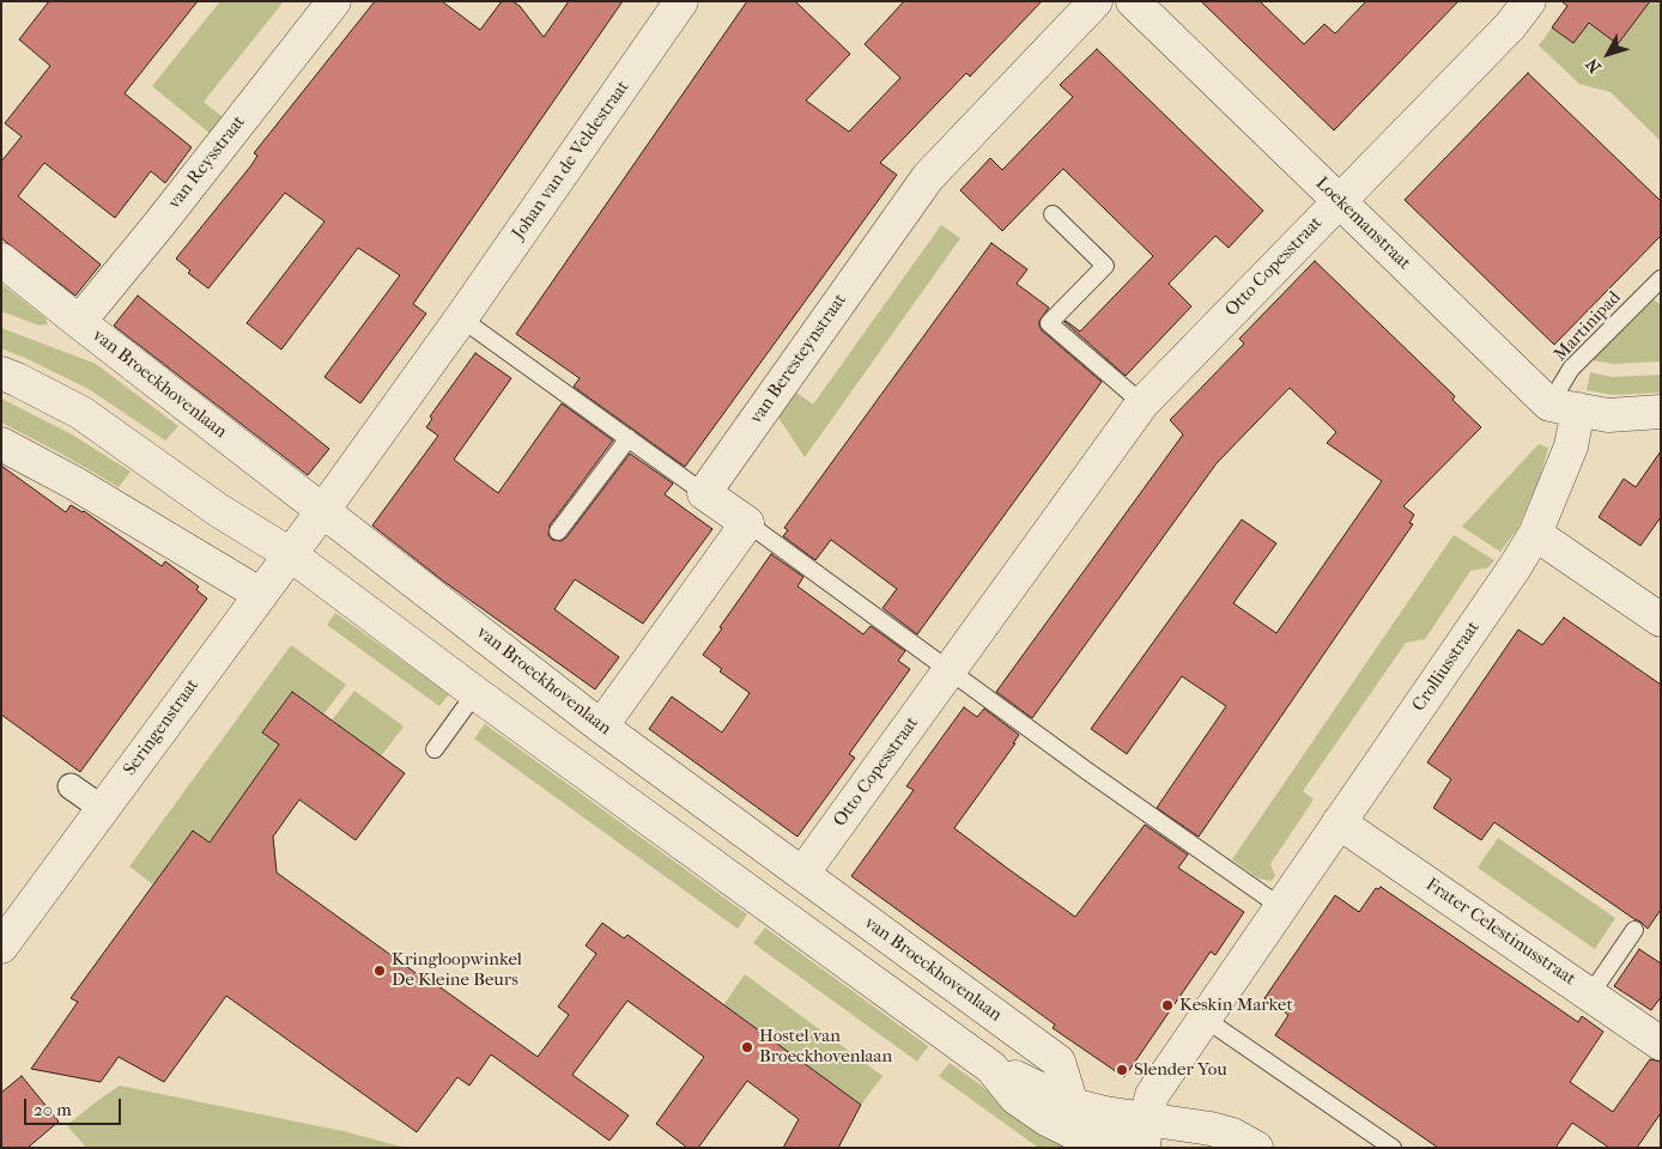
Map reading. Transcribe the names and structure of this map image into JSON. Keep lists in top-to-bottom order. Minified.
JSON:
{"streets":{"street":["Johan van de Veldestraat","van Reysstraat","Loekemanstraat","Otto Copesstraat","van Beresteynstraat","van Broeckhovenlaan","Crolliusstraat","Seringenstraat","Frater Celestinusstraat"],"lane":["Martinipad"]},"crossings":[["Johan van de Veldestraat","van Broeckhovenlaan"],["Johan van de Veldestraat","Seringenstraat"],["van Reysstraat","van Broeckhovenlaan"],["Loekemanstraat","Otto Copesstraat"],["Loekemanstraat","Martinipad"],["Loekemanstraat","Crolliusstraat"],["Otto Copesstraat","van Broeckhovenlaan"],["Martinipad","Crolliusstraat"],["van Broeckhovenlaan","Seringenstraat"],["Crolliusstraat","Frater Celestinusstraat"]],"places":["Kringloopwinkel De Kleine Beurs","Keskin Market","Hostel van Broeckhovenlaan","Slender You"],"scale_bar":"20 m","north":"bottom left"}
